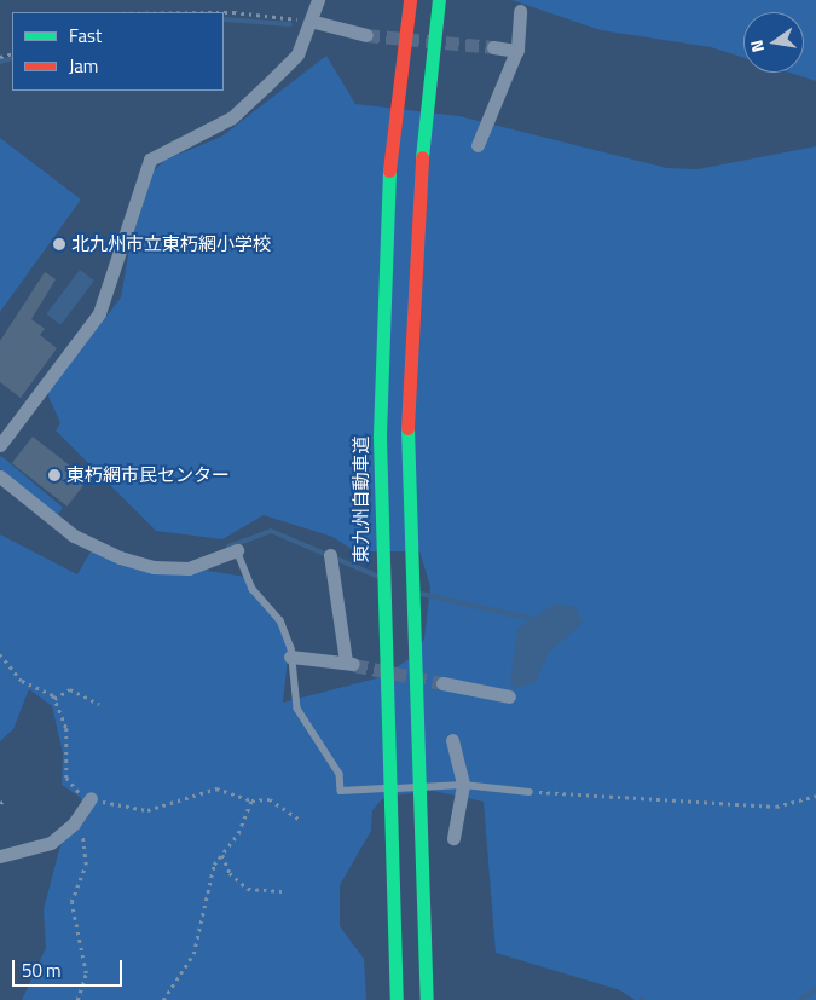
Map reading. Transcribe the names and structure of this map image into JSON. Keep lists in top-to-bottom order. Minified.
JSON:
{"streets":{"highway":["東九州自動車道"]},"places":["北九州市立東朽網小学校","東朽網市民センター"],"legend":["Fast","Jam"],"scale_bar":"50 m","north":"left"}
